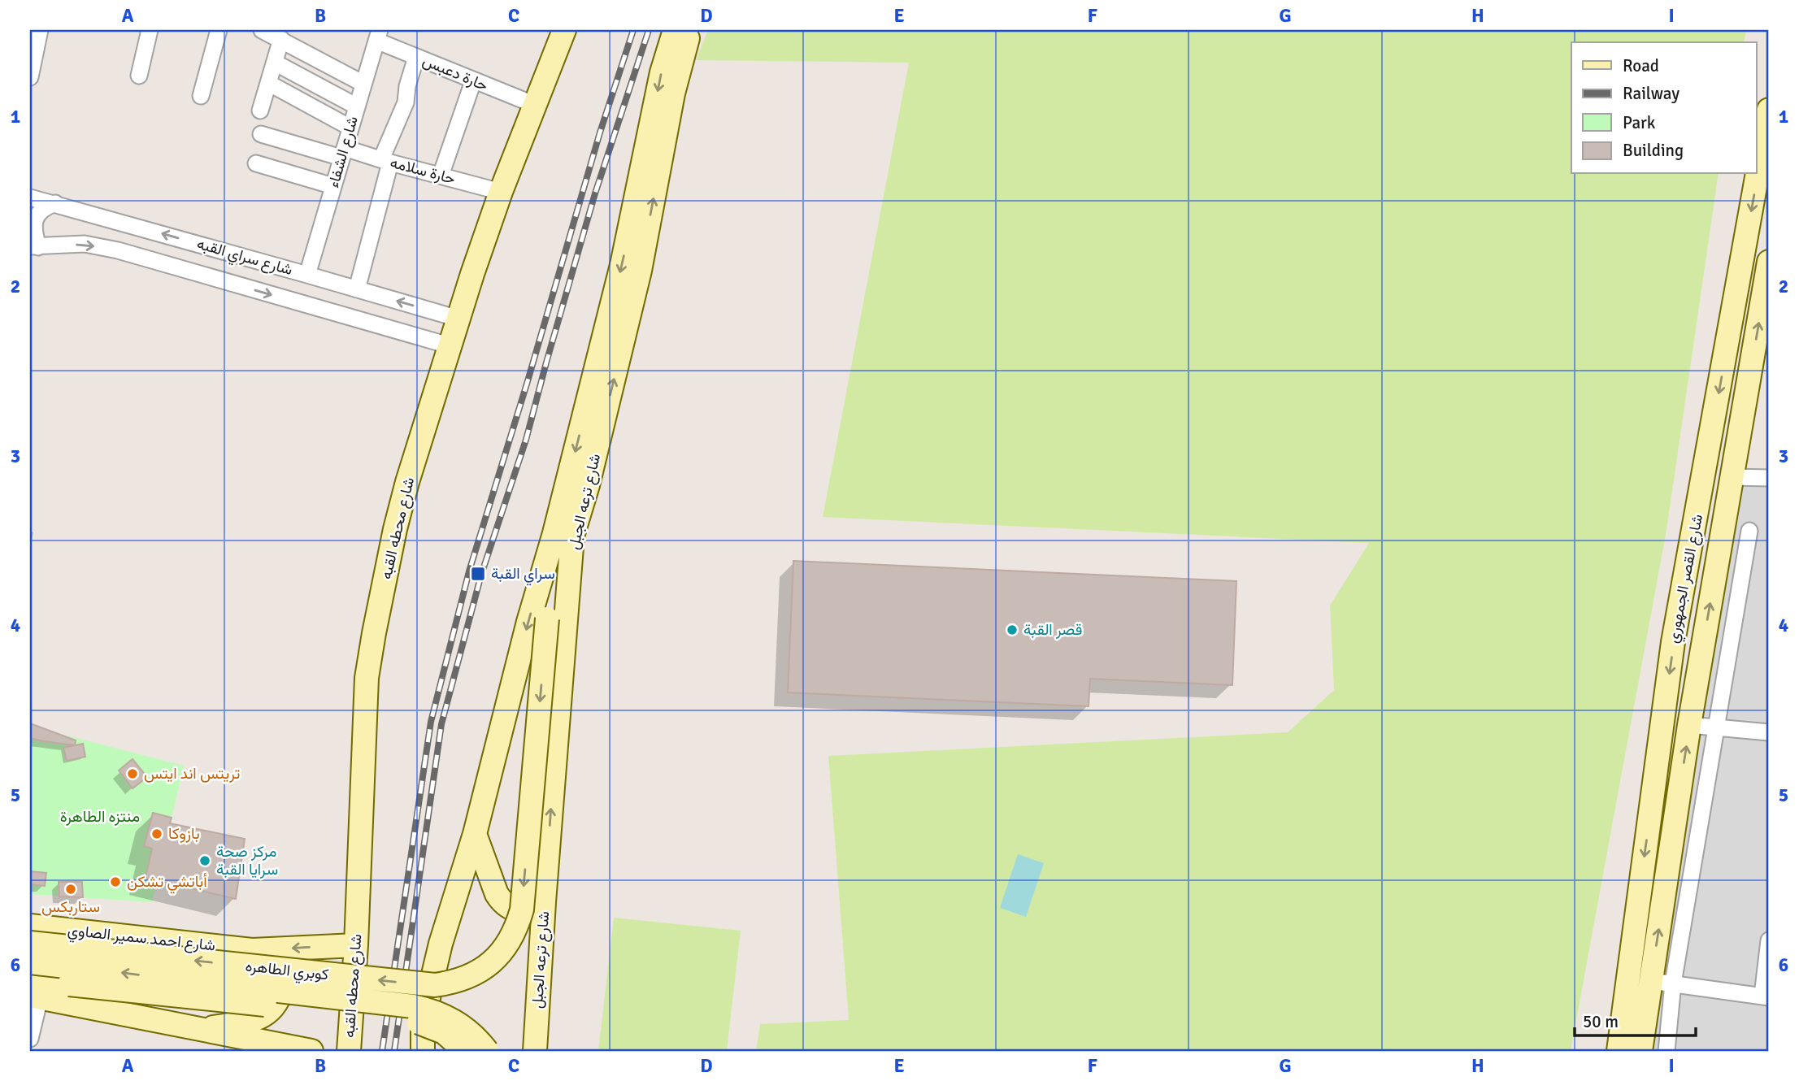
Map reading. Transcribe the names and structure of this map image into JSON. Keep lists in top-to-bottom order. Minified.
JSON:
{"streets":{"main road":["شارع ترعه الجبل","شارع محطه القبه","شارع القصر الجمهوري","شارع احمد سمير الصاوي","كوبري الطاهره"],"street":["حارة دعبس","شارع الشفاء","حارة سلامه","شارع سراي القبه"]},"crossings":[["حارة دعبس","شارع الشفاء"],["حارة دعبس","شارع محطه القبه"],["شارع الشفاء","حارة سلامه"],["شارع الشفاء","شارع سراي القبه"],["حارة سلامه","شارع محطه القبه"],["شارع سراي القبه","شارع محطه القبه"],["شارع ترعه الجبل","كوبري الطاهره"],["شارع محطه القبه","شارع احمد سمير الصاوي"]],"parks":["منتزه الطاهرة"],"places":{"transit":["سراي القبة"],"other":["قصر القبة","تريتس اند ايتس","بازوكا","مركز صحة سرايا القبة","أباتشي تشكن","ستاربكس"]},"legend":["Road","Railway","Park","Building"],"scale_bar":"50 m","grid":{"columns":["A","B","C","D","E","F","G","H","I"],"rows":["1","2","3","4","5","6"]}}
